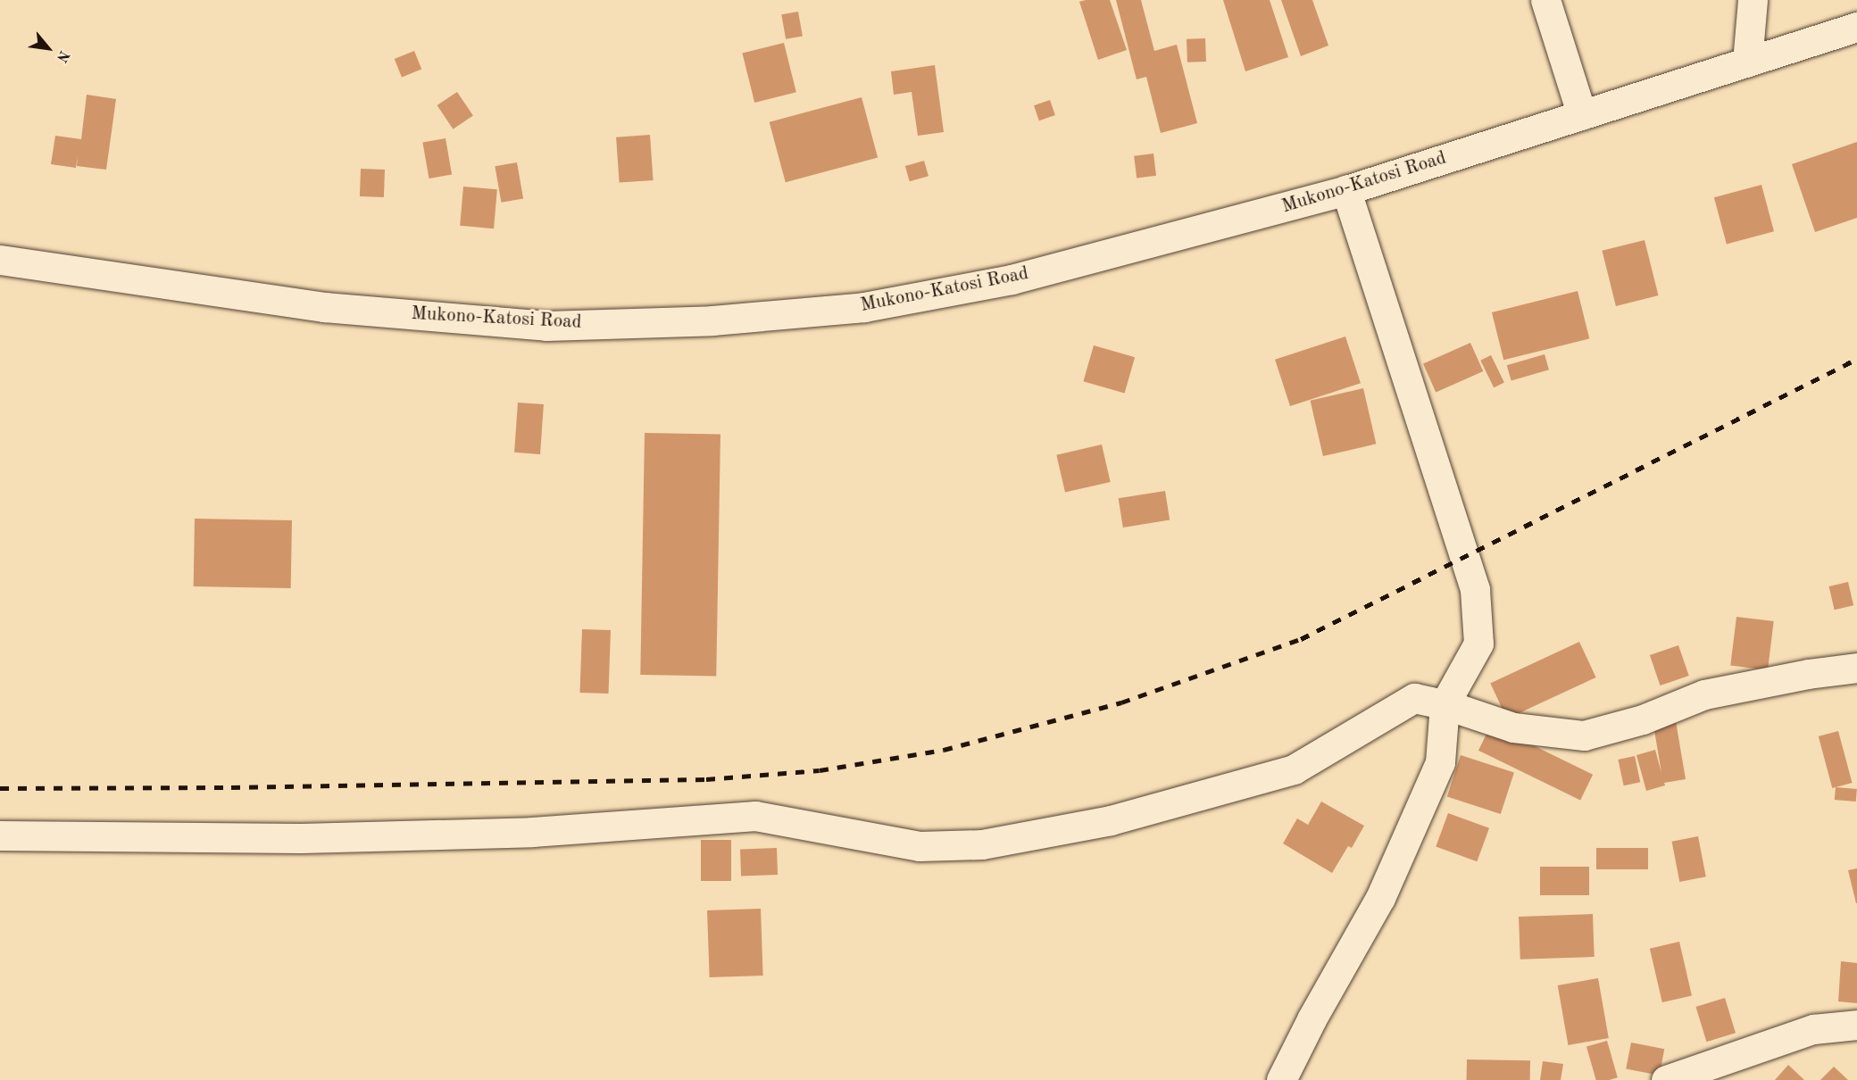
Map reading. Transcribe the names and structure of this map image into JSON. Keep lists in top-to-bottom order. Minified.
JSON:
{"streets":{"street":["Mukono-Katosi Road"]},"north":"bottom right"}
